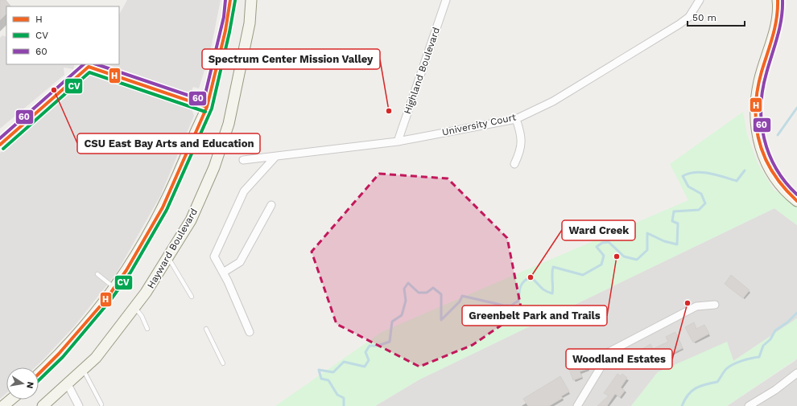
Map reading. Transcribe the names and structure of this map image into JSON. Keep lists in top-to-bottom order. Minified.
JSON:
{"streets":{"street":["Highland Boulevard","University Court","Hayward Boulevard"]},"crossings":[["Highland Boulevard","University Court"]],"places":["CSU East Bay Arts and Education","Spectrum Center Mission Valley","Greenbelt Park and Trails","Ward Creek","Woodland Estates"],"lines":["transit line H","transit line 60","transit line CV"],"legend":["H","CV","60"],"scale_bar":"50 m","north":"right"}
